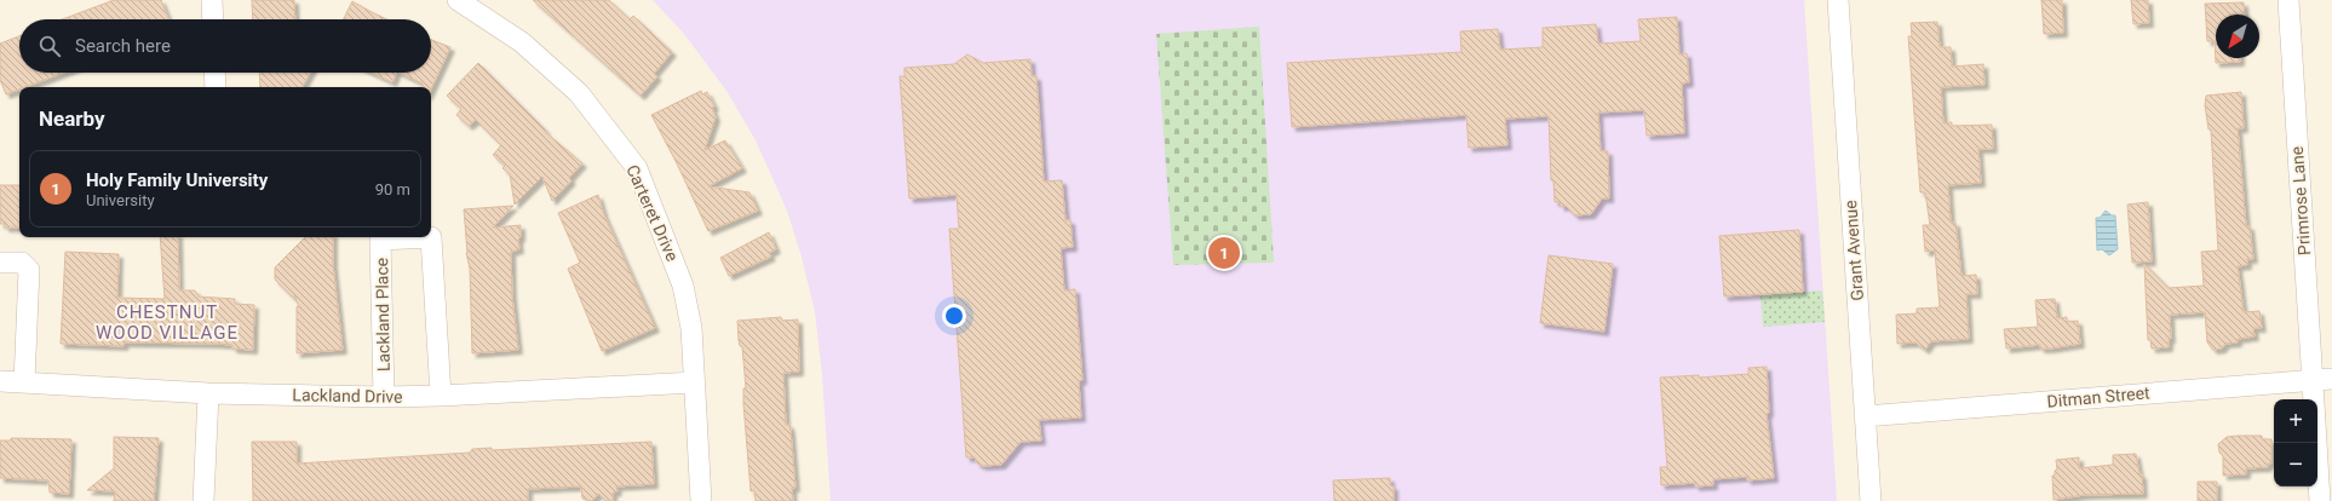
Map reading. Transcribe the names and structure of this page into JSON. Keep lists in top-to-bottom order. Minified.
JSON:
{"streets":{"street":["Primrose Lane","Carteret Drive","Grant Avenue","Lackland Place","Lackland Drive","Ditman Street"]},"crossings":[["Primrose Lane","Ditman Street"],["Carteret Drive","Lackland Drive"],["Grant Avenue","Ditman Street"],["Lackland Place","Lackland Drive"]],"districts":["CHESTNUT WOOD VILLAGE"],"north":"bottom left","page":{"search":"Search here","heading":"Nearby","list":[{"mark":"1","name":"Holy Family University","note":"University","value":"90 m"}],"pins":"1","map_buttons":["+","−"]}}
